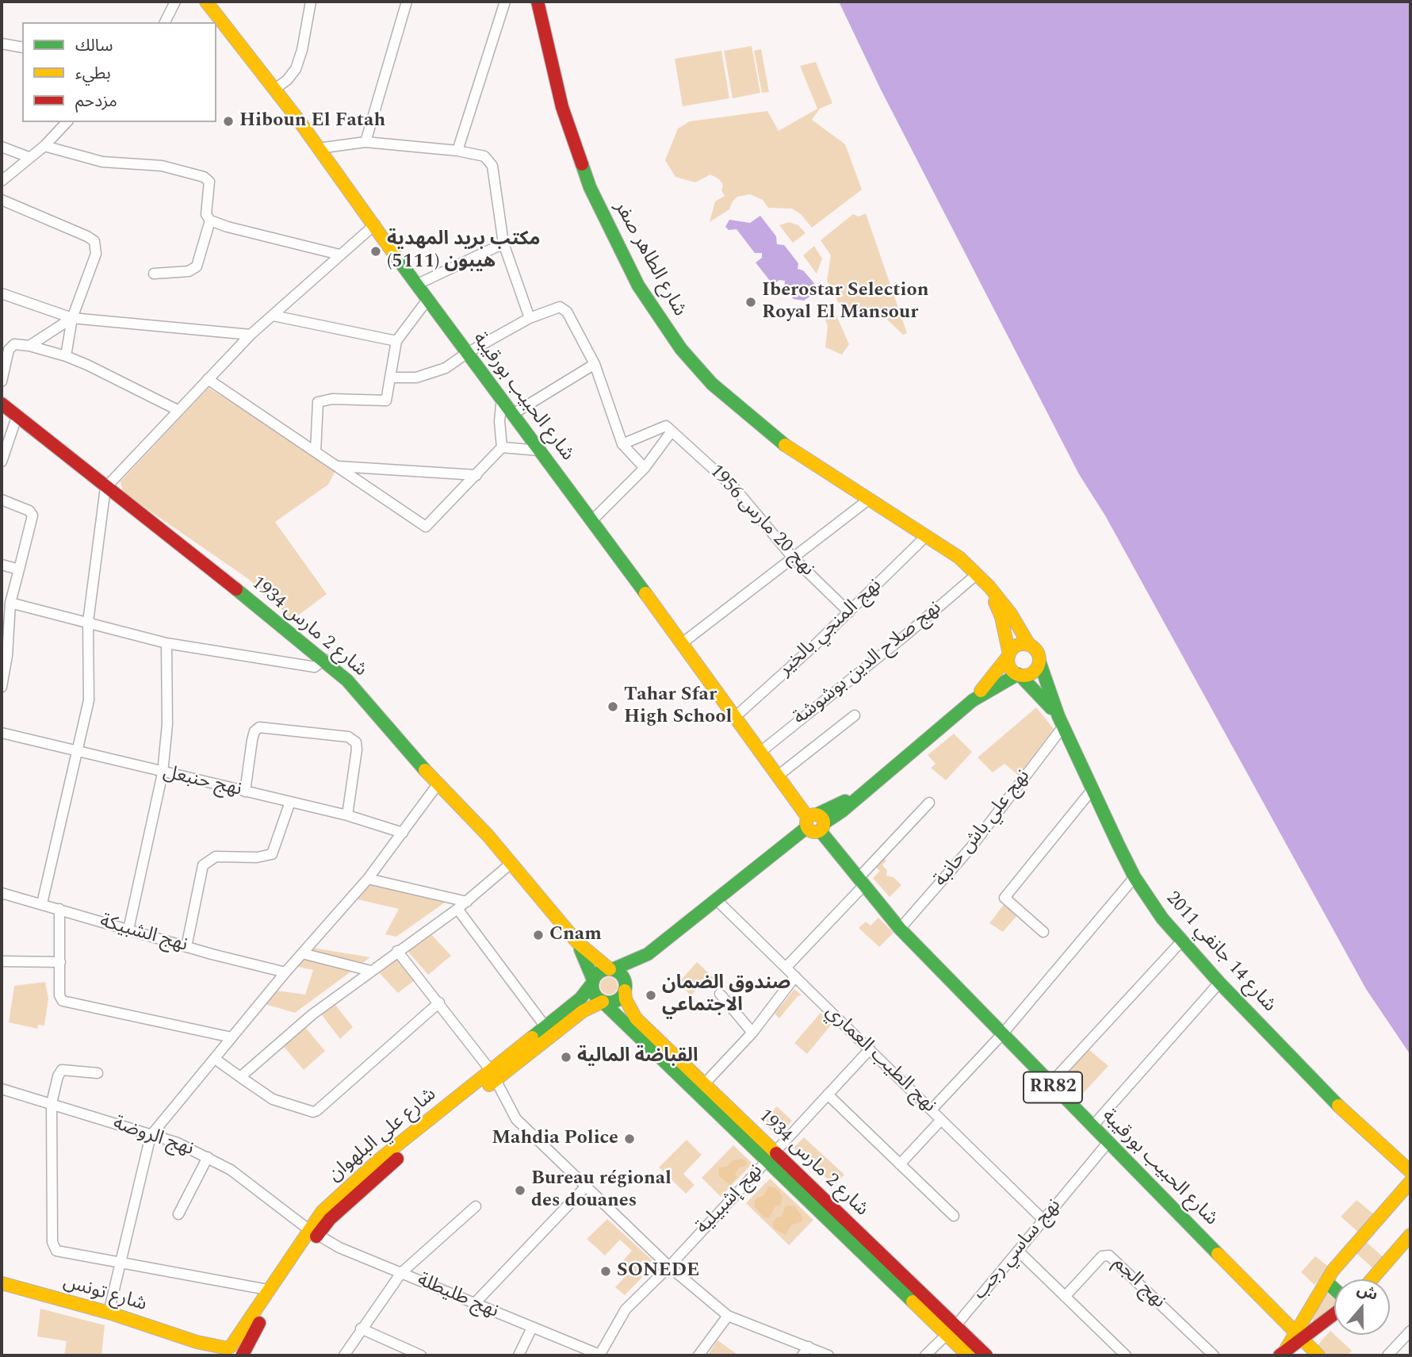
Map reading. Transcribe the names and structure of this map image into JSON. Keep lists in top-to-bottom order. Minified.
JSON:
{"streets":{"main road":["شارع الطاهر صفر","شارع الحبيب بورقيبة","شارع 2 مارس 1934","شارع 14 جانفي 2011","RR82","شارع علي البلهوان","شارع تونس"],"street":["نهج 20 مارس 1956","نهج المنجي بالخير","نهج صلاح الدين بوشوشة","نهج حنبعل","نهج علي باش حانبة","نهج الشبيكة","نهج الطيب العماري","نهج الروضة","نهج إشبيلية","نهج ساسي رجب","نهج الجم","نهج طليطلة"]},"crossings":[["شارع الطاهر صفر","نهج المنجي بالخير"],["شارع الطاهر صفر","نهج صلاح الدين بوشوشة"],["شارع الطاهر صفر","شارع 14 جانفي 2011"],["شارع الحبيب بورقيبة","نهج المنجي بالخير"],["شارع الحبيب بورقيبة","نهج صلاح الدين بوشوشة"],["شارع الحبيب بورقيبة","نهج علي باش حانبة"],["شارع الحبيب بورقيبة","نهج ساسي رجب"],["نهج 20 مارس 1956","نهج المنجي بالخير"],["شارع 2 مارس 1934","شارع علي البلهوان"],["شارع 2 مارس 1934","نهج إشبيلية"],["شارع 2 مارس 1934","نهج ساسي رجب"],["نهج علي باش حانبة","شارع 14 جانفي 2011"],["نهج الطيب العماري","نهج إشبيلية"],["نهج الطيب العماري","نهج ساسي رجب"],["شارع علي البلهوان","نهج الروضة"],["شارع علي البلهوان","شارع تونس"],["شارع علي البلهوان","نهج طليطلة"],["نهج الروضة","نهج طليطلة"],["نهج إشبيلية","نهج طليطلة"]],"places":["Hiboun El Fatah","مكتب بريد المهدية هيبون (5111)","Iberostar Selection Royal El Mansour","Tahar Sfar High School","Cnam","صندوق الضمان الاجتماعي","القباضة المالية","Mahdia Police","Bureau régional des douanes","SONEDE"],"legend":["سالك","بطيء","مزدحم"],"north":"top"}
